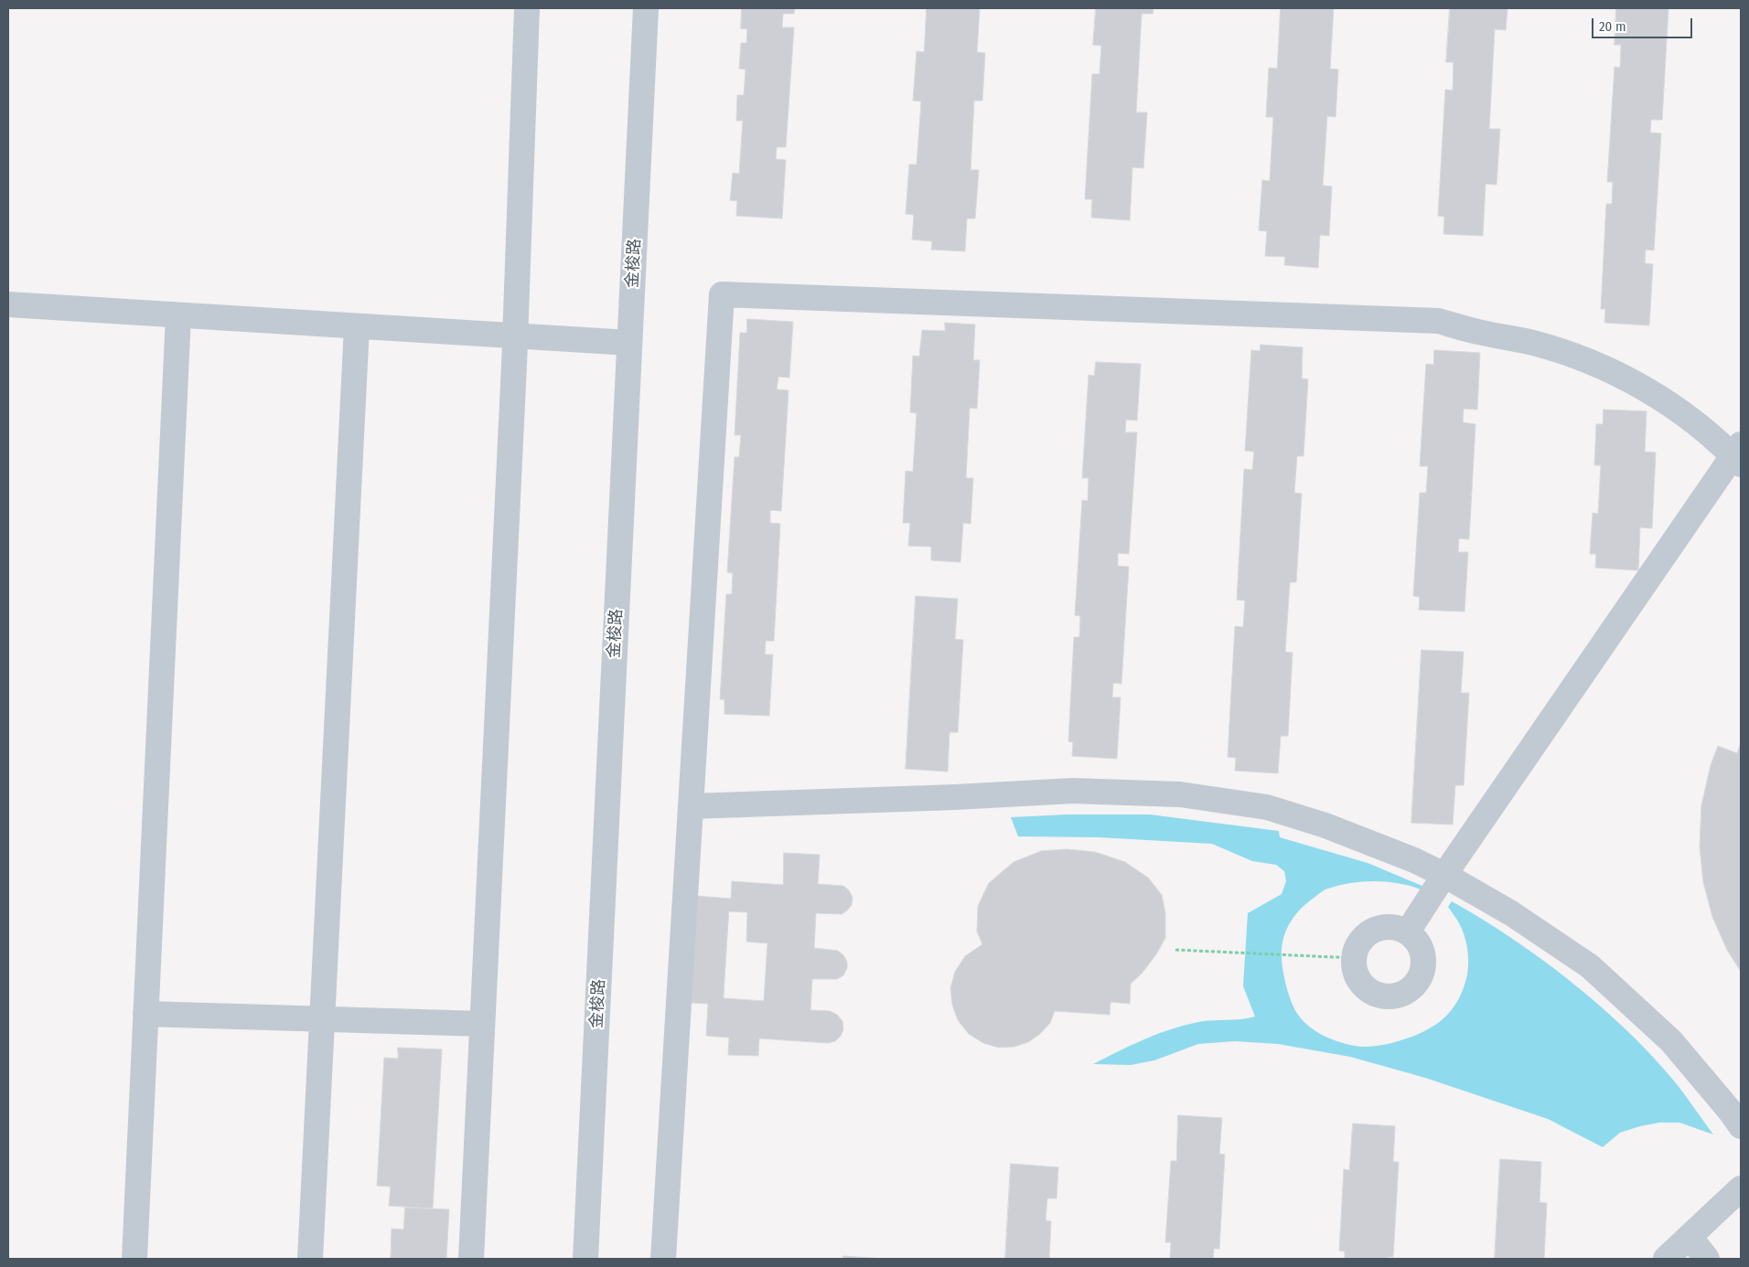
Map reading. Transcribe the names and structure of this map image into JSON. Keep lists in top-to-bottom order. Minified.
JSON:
{"streets":{"street":["金梭路"]},"scale_bar":"20 m"}
